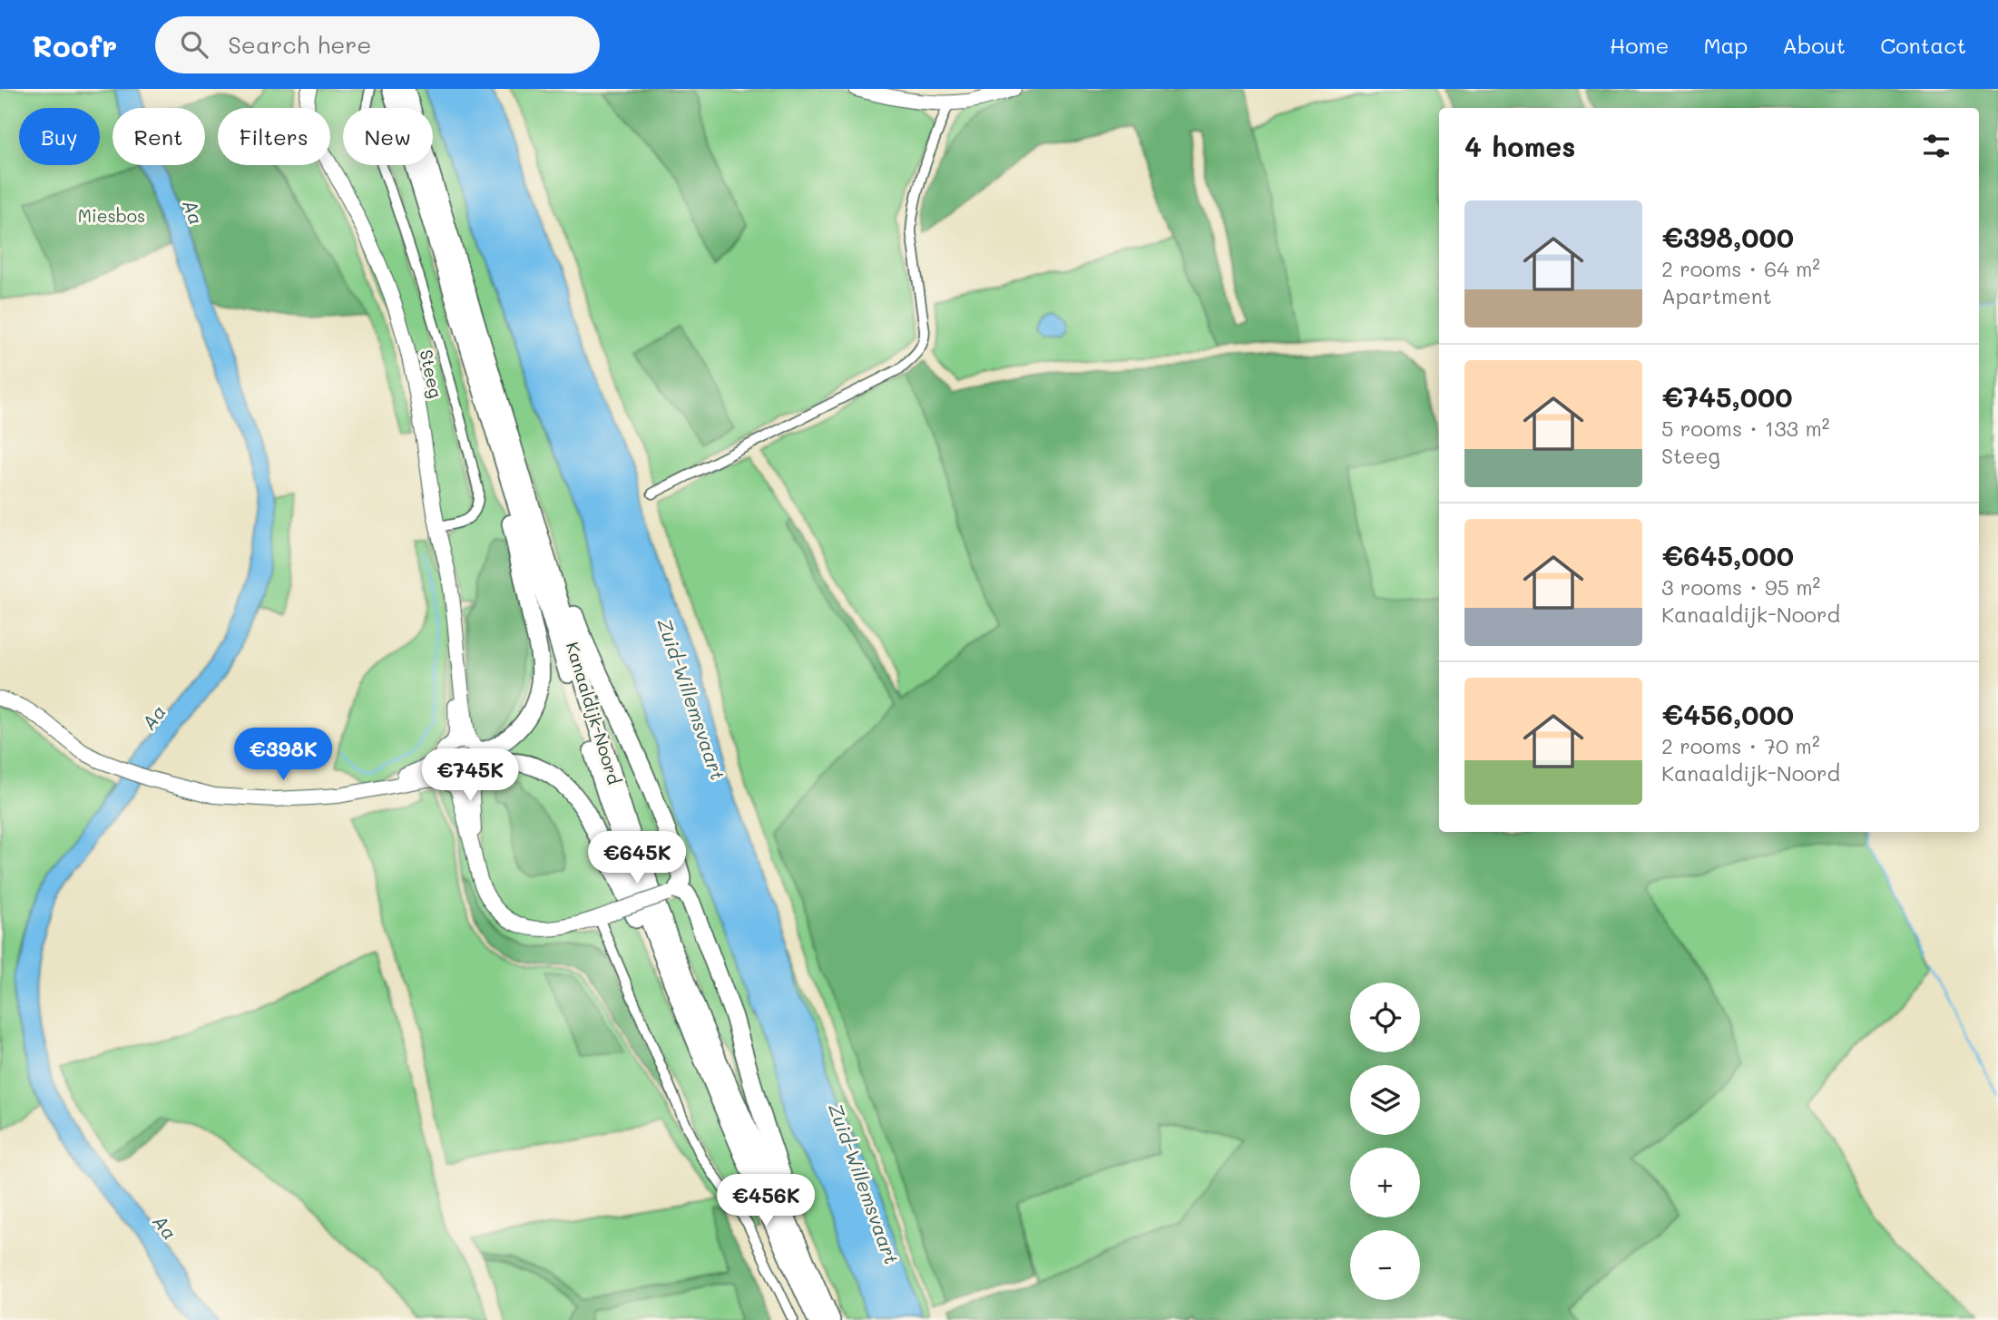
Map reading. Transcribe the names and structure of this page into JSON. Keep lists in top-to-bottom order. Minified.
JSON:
{"streets":{"highway":["Kanaaldijk-Noord"],"main road":["Steeg"]},"water":["Aa","Zuid-Willemsvaart"],"parks":["Miesbos"],"page":{"header":"Roofr","search":"Search here","nav":["Home","Map","About","Contact"],"chip":["Buy","Rent","Filters","New"],"heading":"4 homes","list":[{"name":"€398,000","note":"2 rooms · 64 m² · Apartment"},{"name":"€745,000","note":"5 rooms · 133 m² · Steeg"},{"name":"€645,000","note":"3 rooms · 95 m² · Kanaaldijk-Noord"},{"name":"€456,000","note":"2 rooms · 70 m² · Kanaaldijk-Noord"}],"price":["€398K","€745K","€645K","€456K"],"map_buttons":["+","−"]}}
